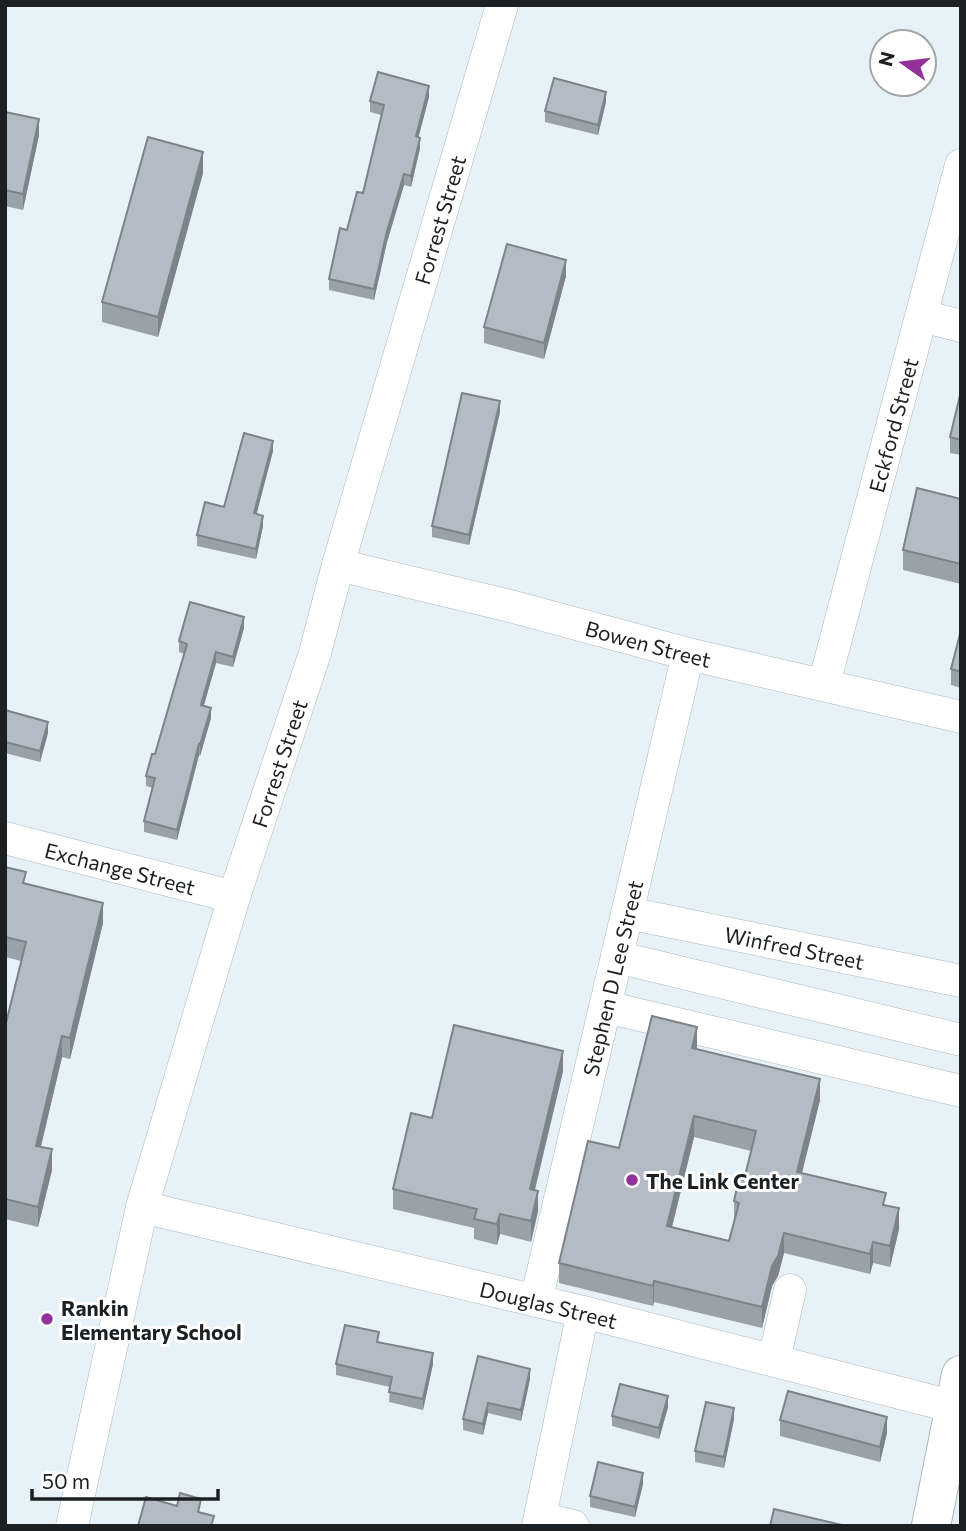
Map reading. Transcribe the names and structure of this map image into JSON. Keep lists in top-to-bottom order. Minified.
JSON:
{"streets":{"street":["Forrest Street","Eckford Street","Bowen Street","Exchange Street","Winfred Street","Stephen D Lee Street","Douglas Street"]},"crossings":[["Forrest Street","Bowen Street"],["Forrest Street","Exchange Street"],["Forrest Street","Douglas Street"],["Eckford Street","Bowen Street"],["Bowen Street","Stephen D Lee Street"],["Winfred Street","Stephen D Lee Street"],["Stephen D Lee Street","Douglas Street"]],"places":["The Link Center","Rankin Elementary School"],"scale_bar":"50 m","north":"left"}
